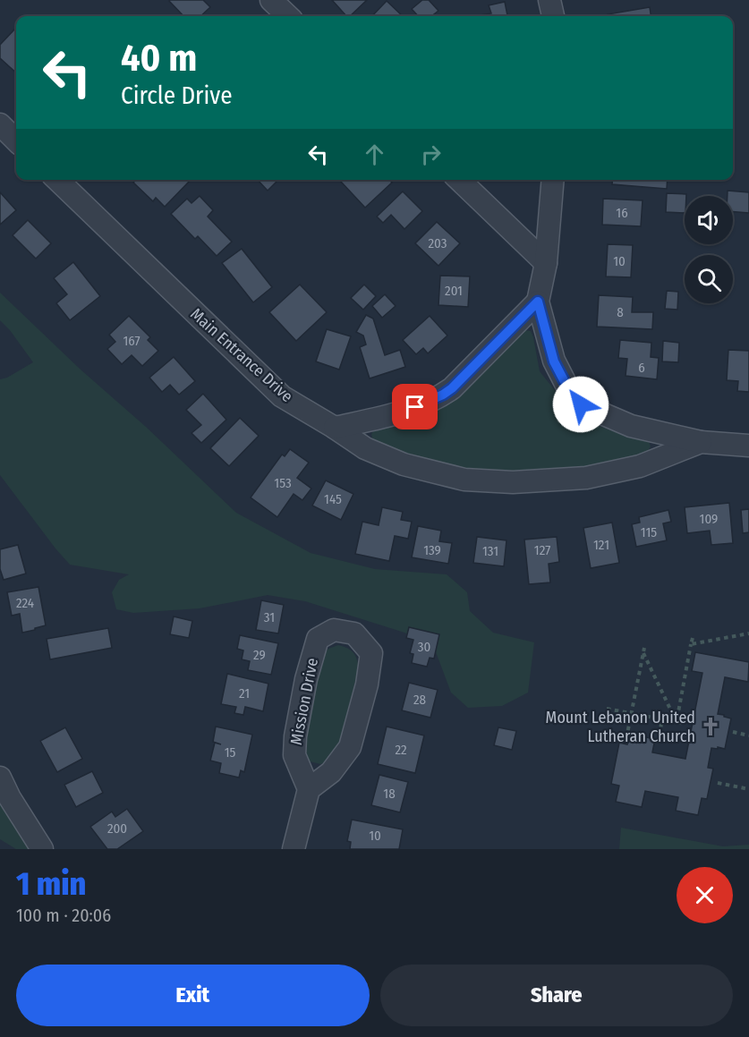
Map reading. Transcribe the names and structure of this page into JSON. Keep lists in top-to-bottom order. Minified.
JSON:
{"streets":{"street":["Main Entrance Drive","Mission Drive"]},"places":{"church":["Mount Lebanon United Lutheran Church"]},"house_numbers":["16","203","10","201","8","167","6","153","145","109","115","121","139","127","131","224","31","30","29","21","28","22","15","18","200","10"],"page":{"turn":["40 m","Circle Drive"],"heading":["1 min","100 m · 20:06"],"buttons":["Exit","Share"]}}
